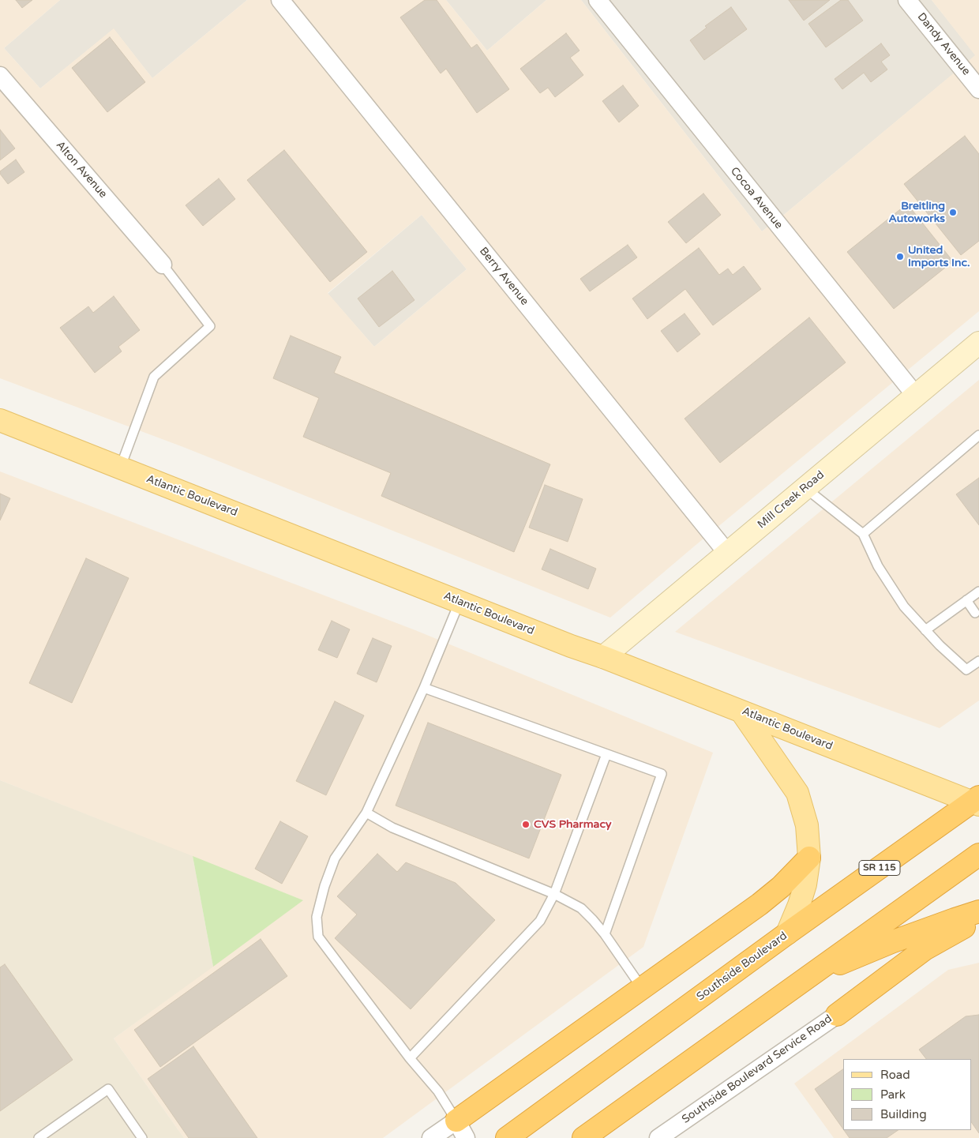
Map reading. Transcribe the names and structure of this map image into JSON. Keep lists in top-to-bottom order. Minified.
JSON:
{"streets":{"highway":["SR 115","Southside Boulevard"],"main road":["Atlantic Boulevard"],"street":["Dandy Avenue","Alton Avenue","Cocoa Avenue","Berry Avenue","Mill Creek Road","Southside Boulevard Service Road"]},"crossings":[["Cocoa Avenue","Mill Creek Road"],["Berry Avenue","Mill Creek Road"],["Atlantic Boulevard","Mill Creek Road"],["Atlantic Boulevard","Southside Boulevard"]],"places":["Breitling Autoworks","United Imports Inc.","CVS Pharmacy"],"legend":["Road","Park","Building"]}
